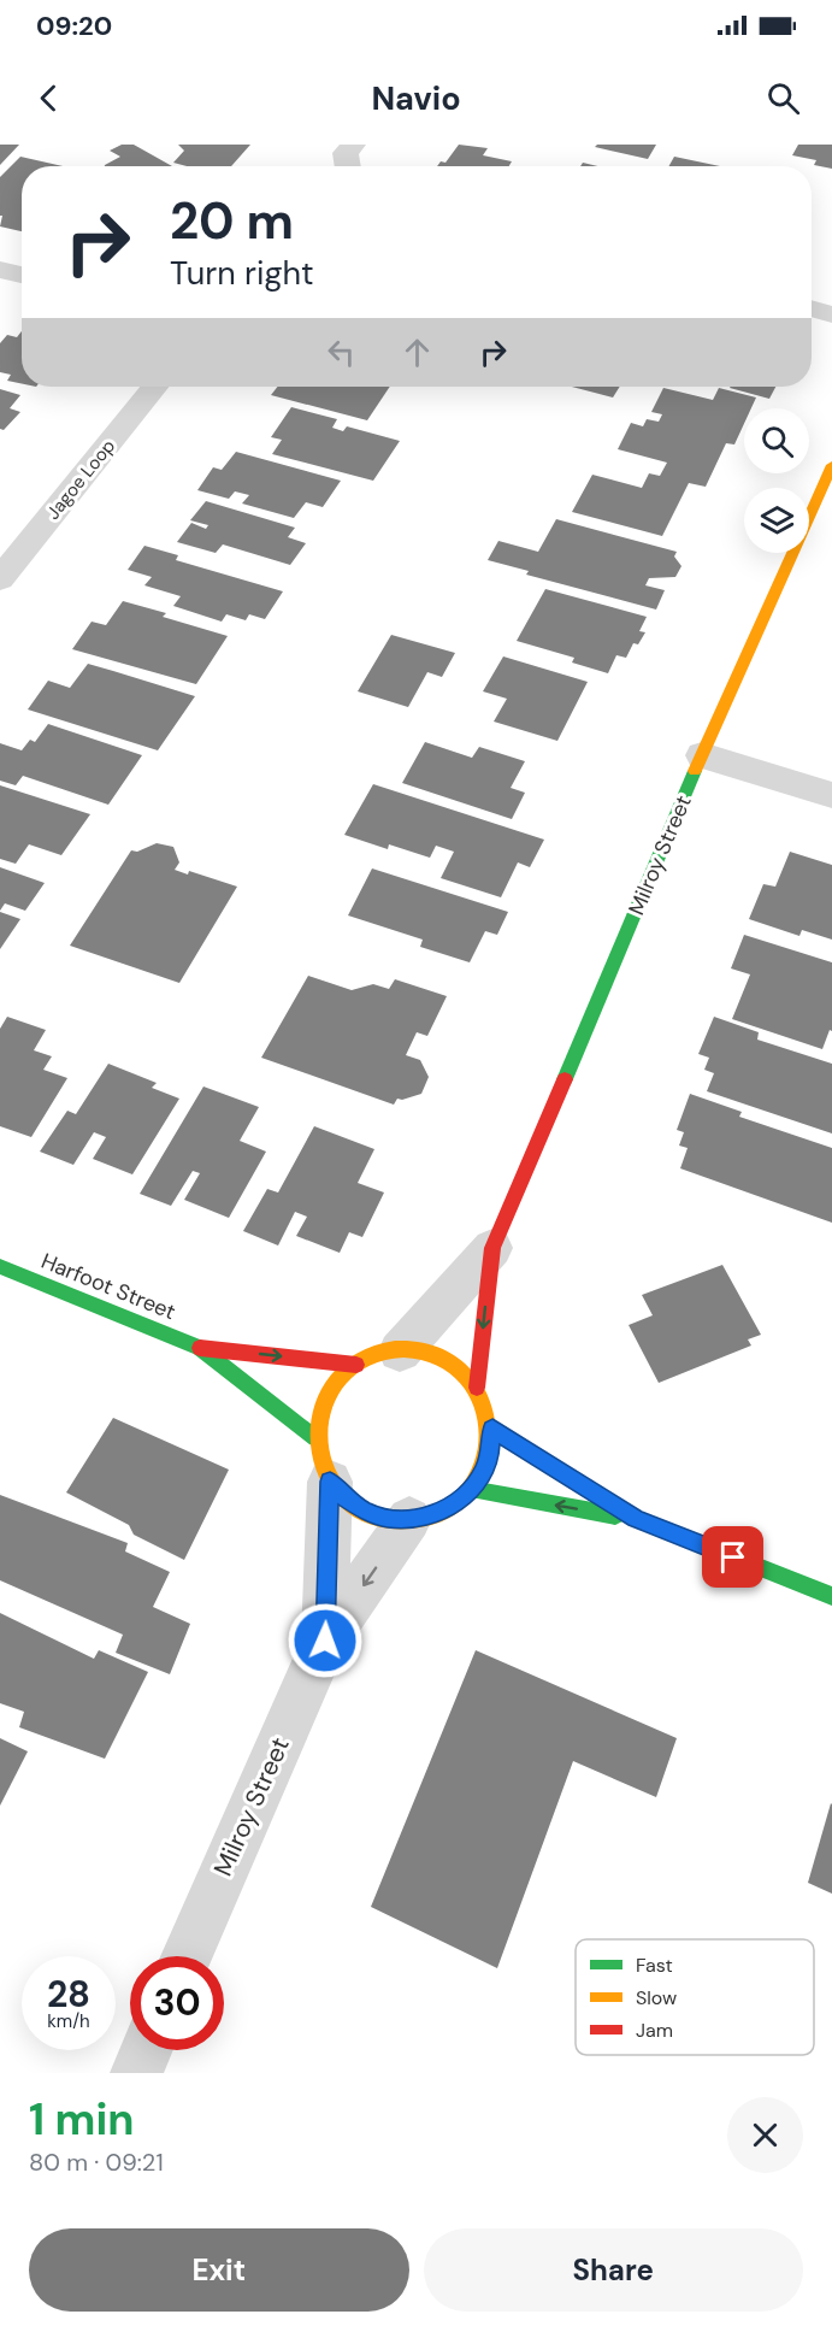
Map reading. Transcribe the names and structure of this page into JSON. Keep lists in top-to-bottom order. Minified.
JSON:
{"streets":{"street":["Jagoe Loop","Milroy Street","Harfoot Street"]},"crossings":[["Milroy Street","Harfoot Street"]],"legend":["Fast","Slow","Jam"],"page":{"status":"09:20","header":"Navio","turn":["20 m","Turn right"],"speed":"28 km/h","limit":"30","heading":["1 min","80 m · 09:21"],"buttons":["Exit","Share"]}}
